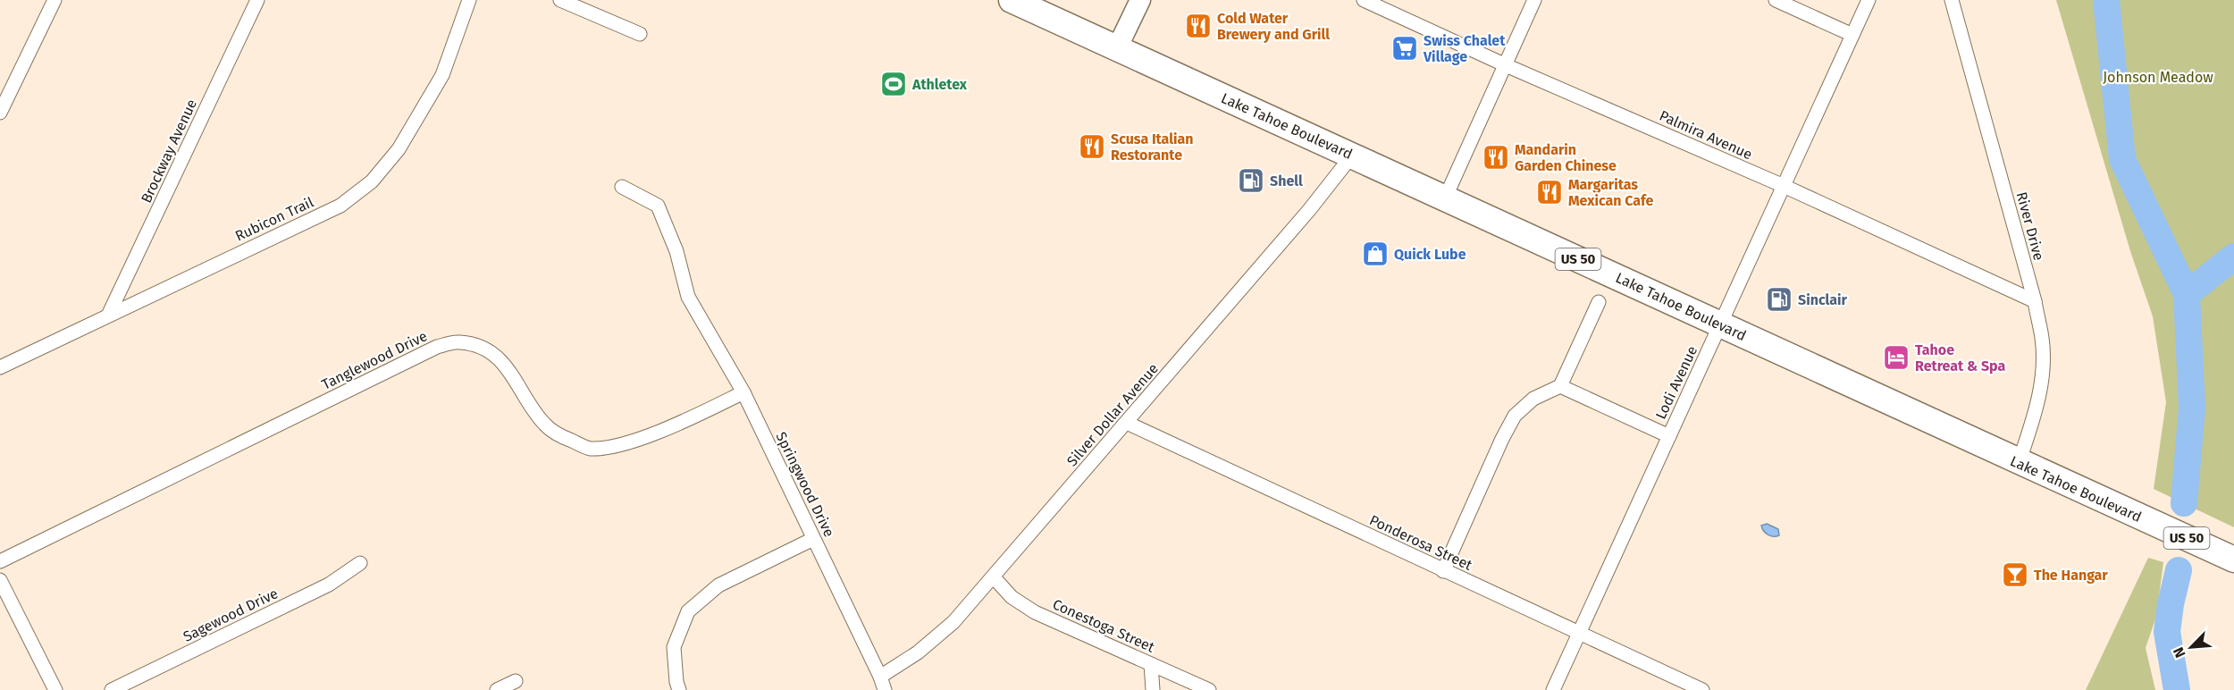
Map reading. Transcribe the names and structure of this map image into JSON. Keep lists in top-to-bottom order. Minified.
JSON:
{"streets":{"highway":["Lake Tahoe Boulevard","US 50"],"street":["Palmira Avenue","Brockway Avenue","Rubicon Trail","River Drive","Tanglewood Drive","Lodi Avenue","Silver Dollar Avenue","Springwood Drive","Ponderosa Street","Sagewood Drive","Conestoga Street"]},"crossings":[["Lake Tahoe Boulevard","River Drive"],["Lake Tahoe Boulevard","Lodi Avenue"],["Lake Tahoe Boulevard","Silver Dollar Avenue"],["Palmira Avenue","River Drive"],["Palmira Avenue","Lodi Avenue"],["Brockway Avenue","Rubicon Trail"],["Tanglewood Drive","Springwood Drive"],["Lodi Avenue","Ponderosa Street"],["Silver Dollar Avenue","Springwood Drive"],["Silver Dollar Avenue","Ponderosa Street"],["Silver Dollar Avenue","Conestoga Street"]],"parks":["Johnson Meadow"],"places":{"restaurant":["Cold Water Brewery and Grill","Scusa Italian Restorante","Mandarin Garden Chinese","Margaritas Mexican Cafe"],"supermarket":["Swiss Chalet Village"],"sports":["Athletex"],"fuel station":["Shell","Sinclair"],"shop":["Quick Lube"],"hotel":["Tahoe Retreat & Spa"],"bar":["The Hangar"]},"north":"bottom left"}
